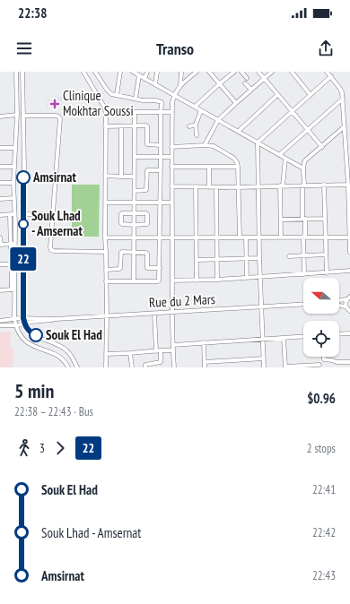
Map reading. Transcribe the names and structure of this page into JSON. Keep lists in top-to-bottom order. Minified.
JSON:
{"streets":{"street":["Rue du 2 Mars"]},"places":{"health":["Clinique Mokhtar Soussi"],"other":["Amsirnat","Souk Lhad - Amsernat","Souk El Had"]},"lines":["bus line 22"],"north":"left","page":{"status":"22:38","header":"Transo","on_map":"22","heading":["5 min","22:38 – 22:43 · Bus","$0.96"],"legs":["3","22","2 stops"],"list":[{"name":"Souk El Had","value":"22:41"},{"name":"Souk Lhad - Amsernat","value":"22:42"},{"name":"Amsirnat","value":"22:43"}]}}
